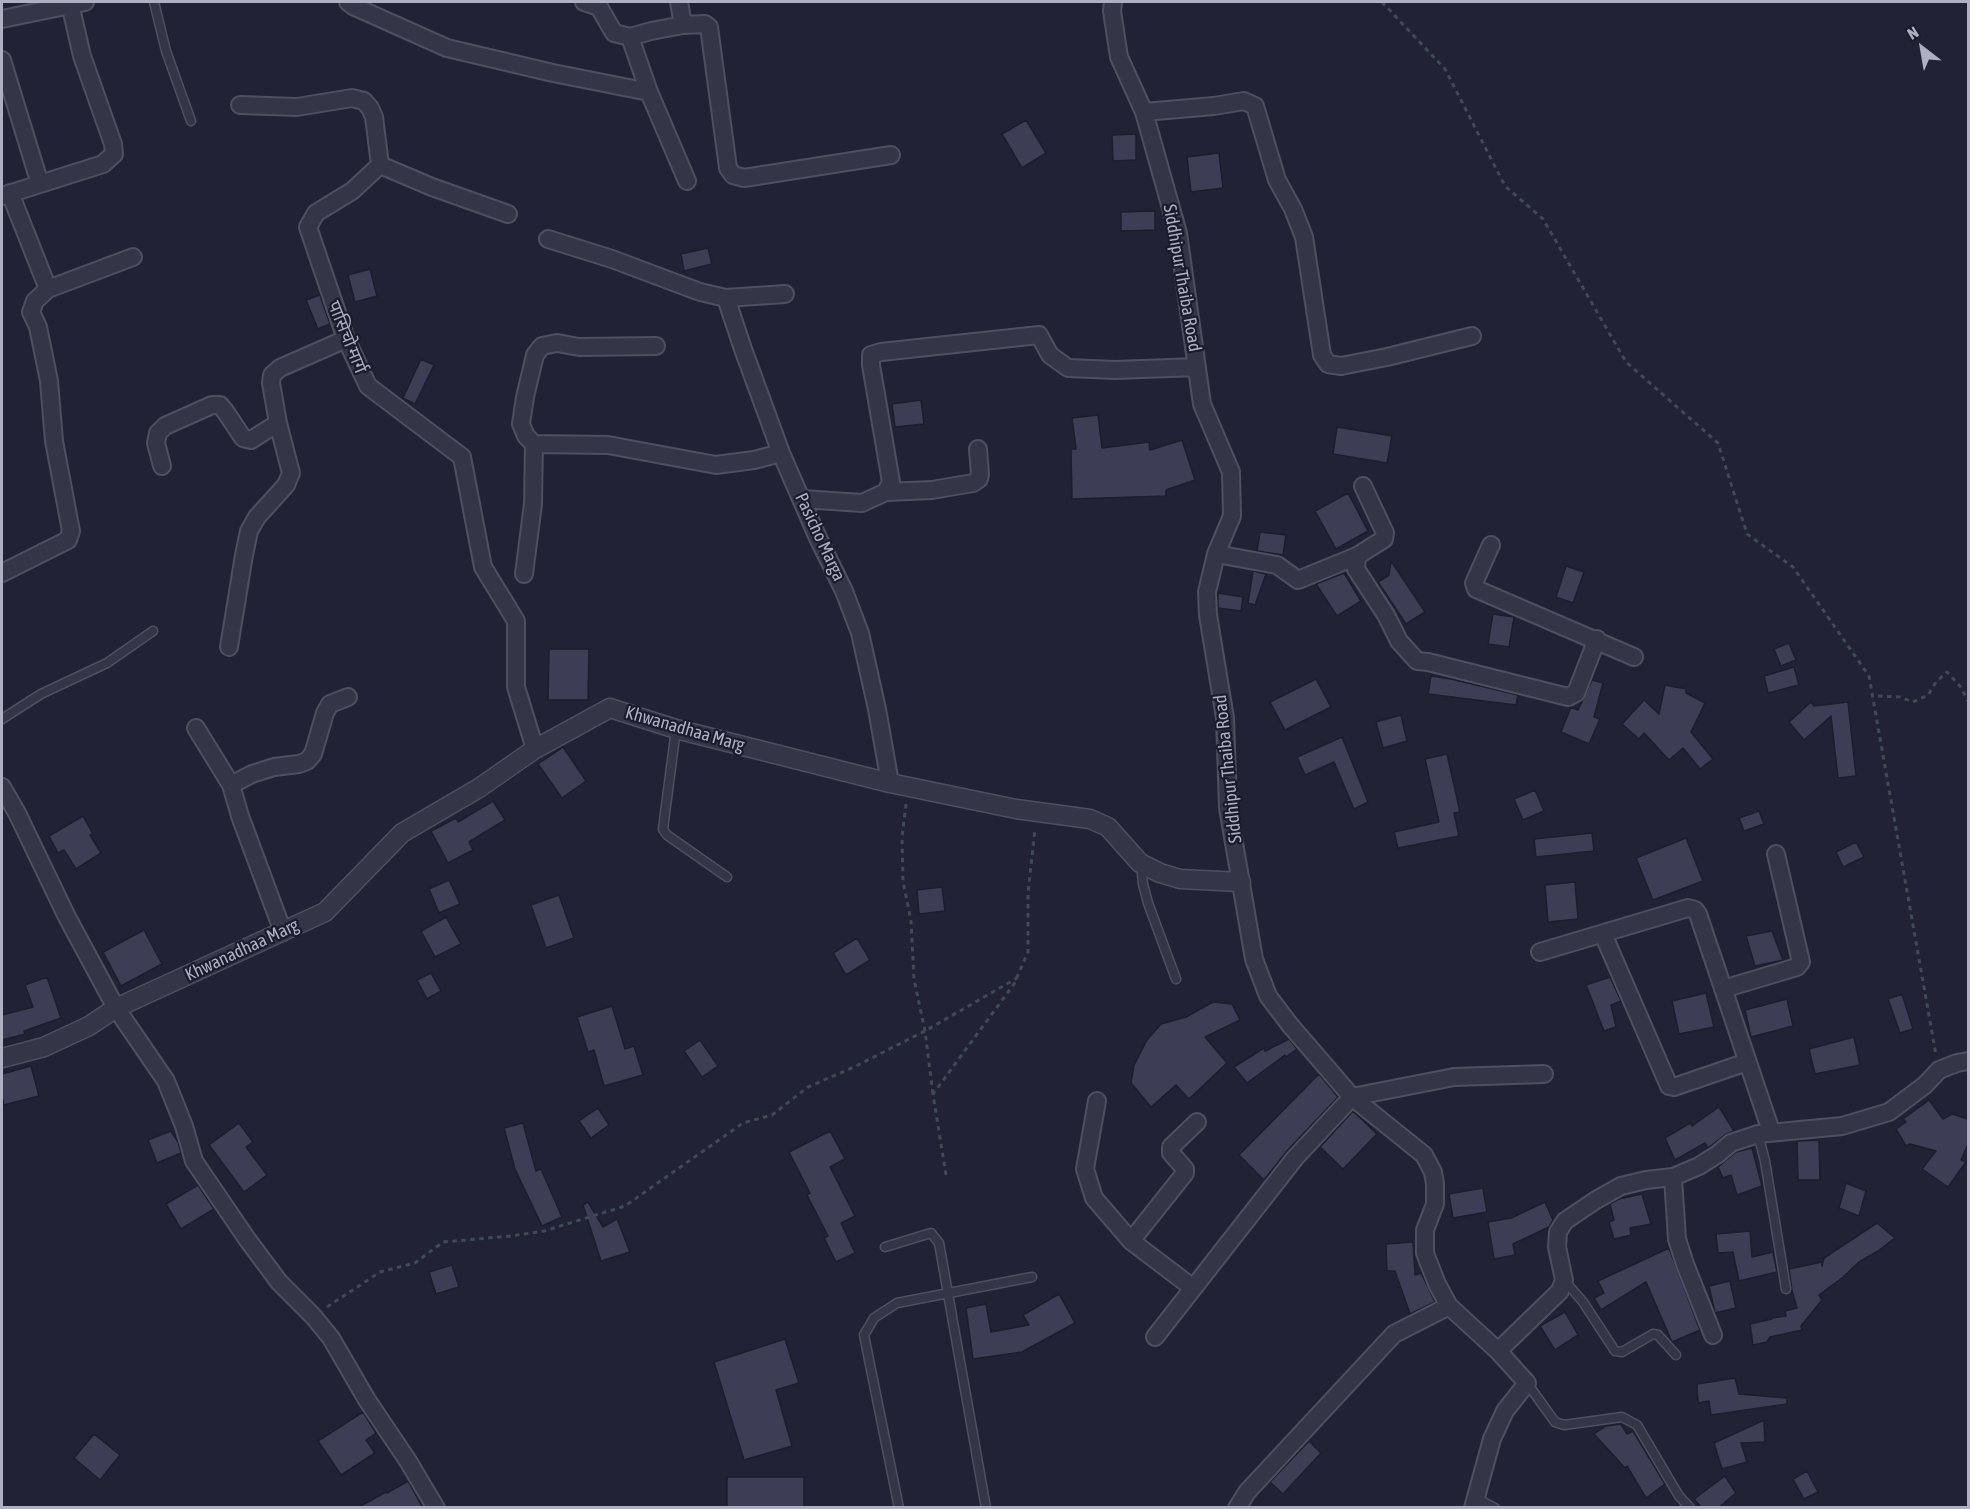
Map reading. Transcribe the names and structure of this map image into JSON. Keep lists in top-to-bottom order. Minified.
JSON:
{"streets":{"street":["Siddhipur Thaiba Road","पासिचो मार्ग","Pasicho Marga","Khwanadhaa Marg"]},"crossings":[["Siddhipur Thaiba Road","Khwanadhaa Marg"],["पासिचो मार्ग","Khwanadhaa Marg"],["Pasicho Marga","Khwanadhaa Marg"]],"north":"top left"}
